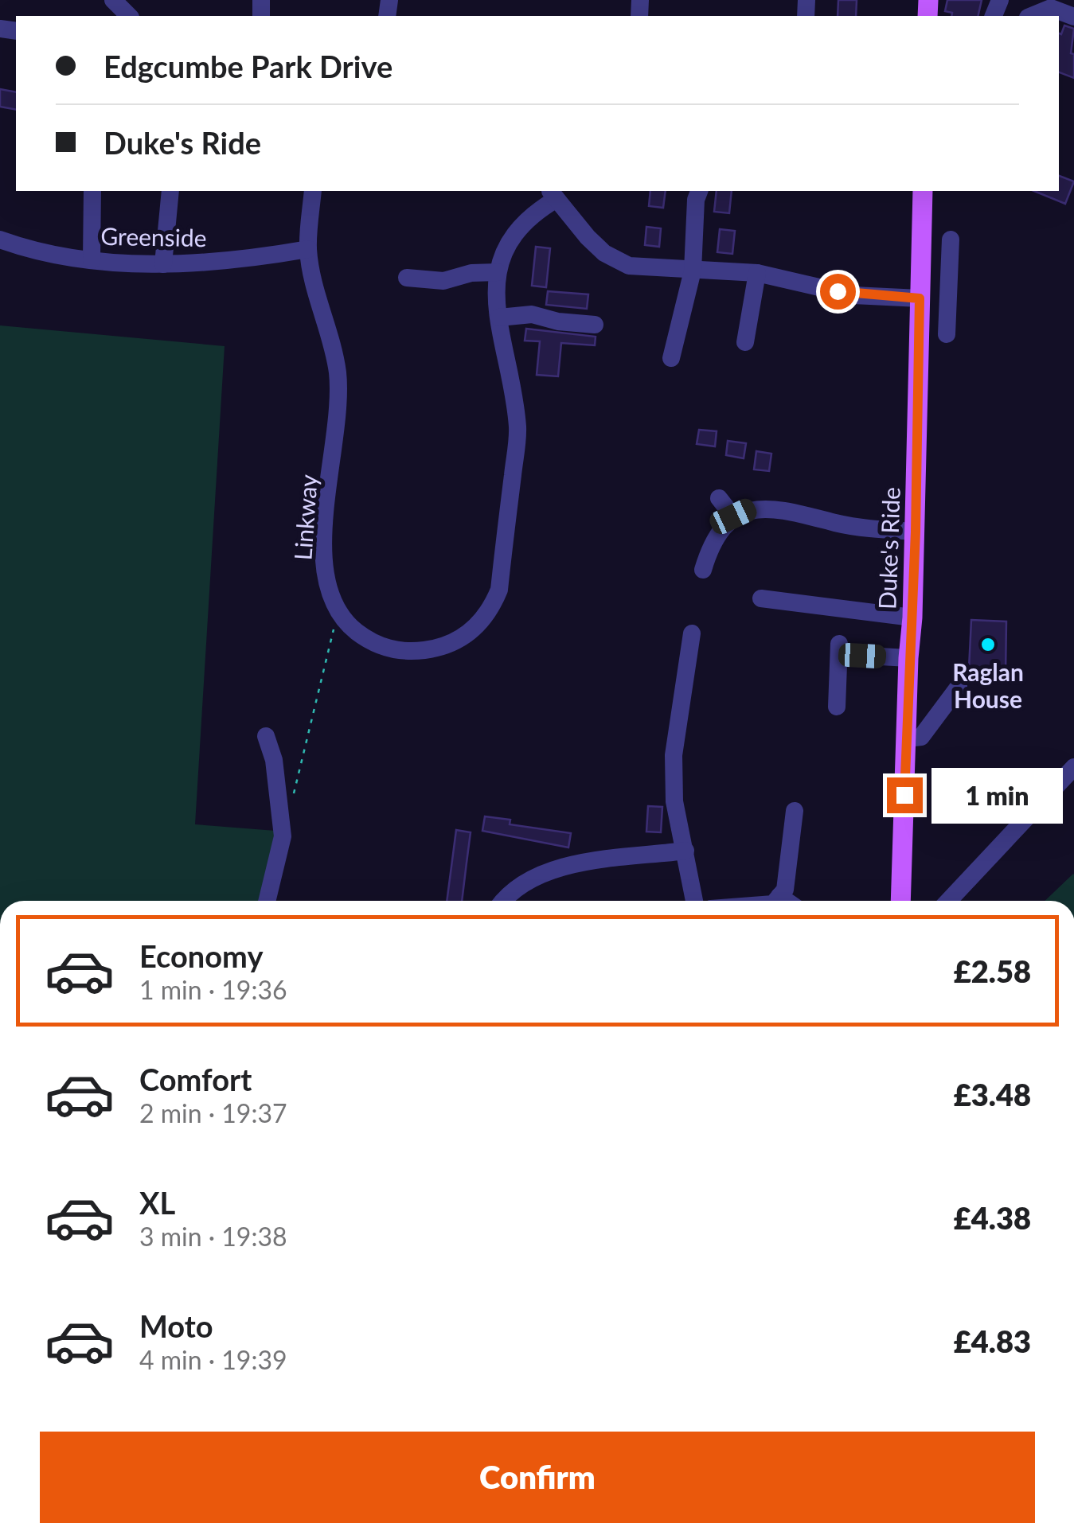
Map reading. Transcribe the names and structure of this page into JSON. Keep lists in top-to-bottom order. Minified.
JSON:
{"streets":{"main road":["Duke's Ride"],"street":["Greenside","Linkway"]},"crossings":[["Greenside","Linkway"]],"places":["Raglan House"],"page":{"banner":["Edgcumbe Park Drive","Duke's Ride"],"bubble":"1 min","list":[{"name":"Economy","note":"1 min · 19:36","value":"£2.58"},{"name":"Comfort","note":"2 min · 19:37","value":"£3.48"},{"name":"XL","note":"3 min · 19:38","value":"£4.38"},{"name":"Moto","note":"4 min · 19:39","value":"£4.83"}],"buttons":"Confirm"}}
